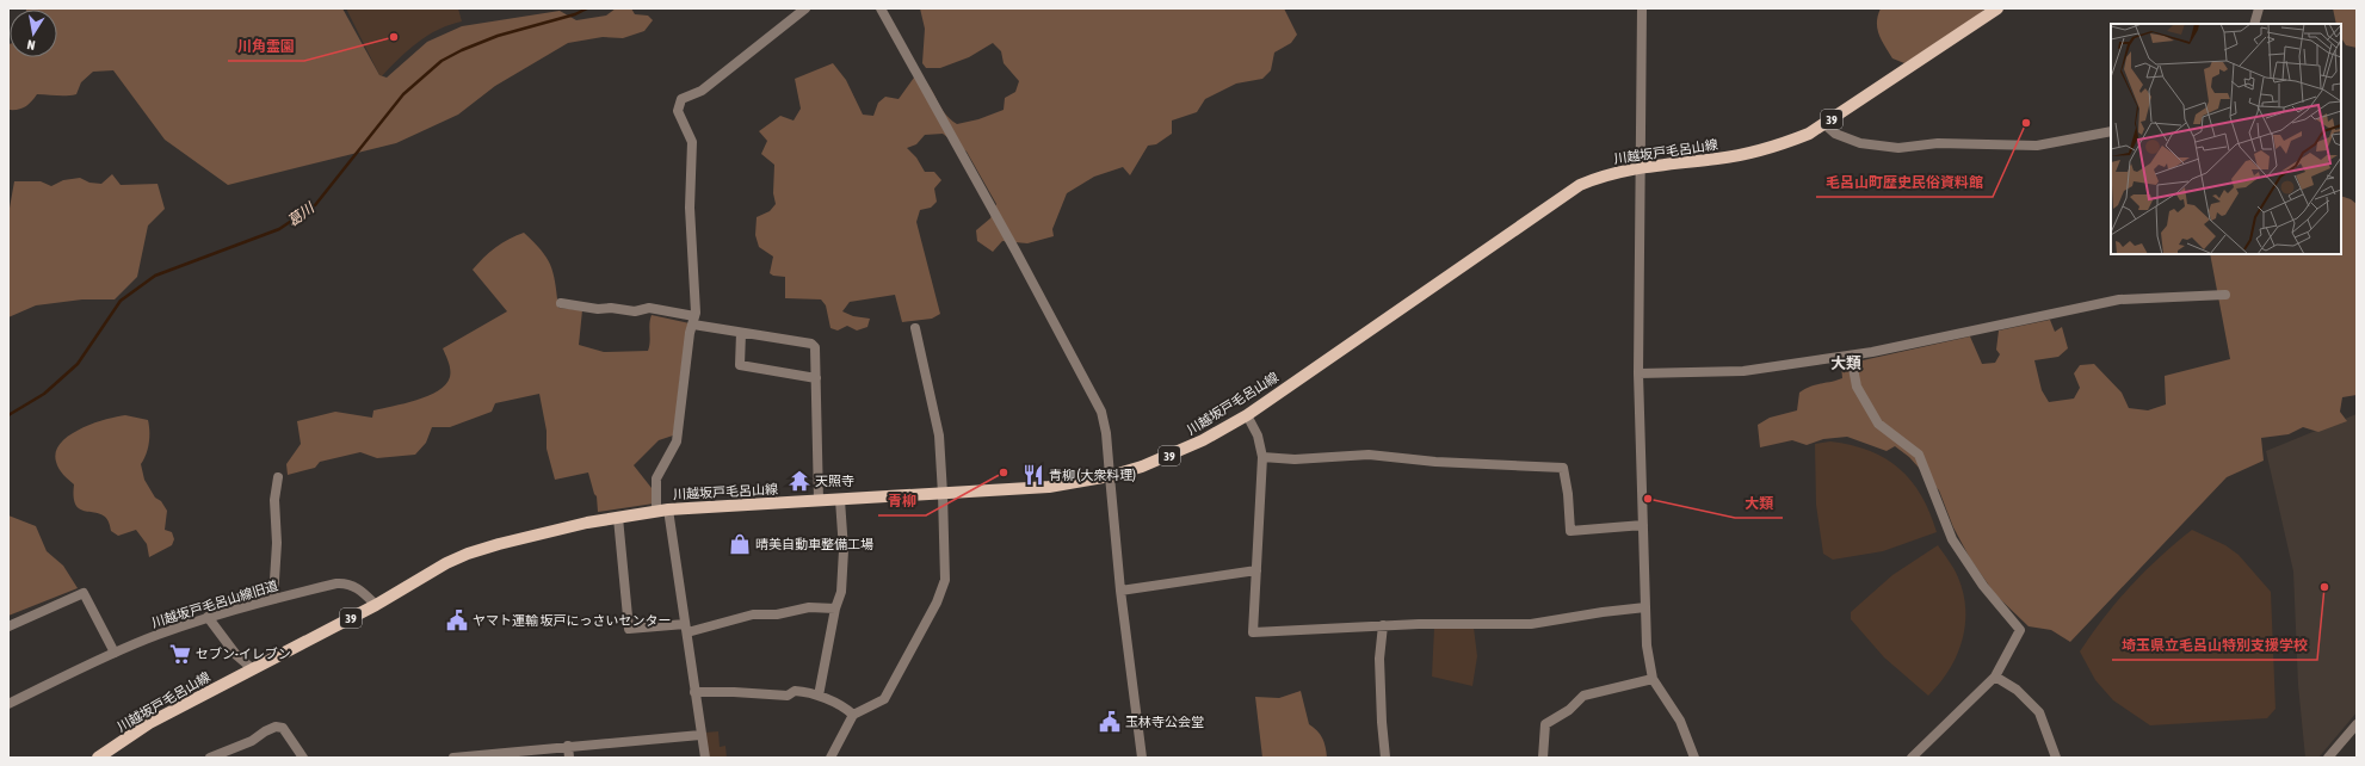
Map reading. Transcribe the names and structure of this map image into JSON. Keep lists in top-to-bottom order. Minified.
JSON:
{"streets":{"main road":["39","川越坂戸毛呂山線"],"street":["川越坂戸毛呂山線旧道"]},"crossings":[["川越坂戸毛呂山線","川越坂戸毛呂山線旧道"]],"districts":["大類"],"water":["葛川"],"places":{"other":["川角霊園","毛呂山町歴史民俗資料館","青柳","大類","埼玉県立毛呂山特別支援学校"],"restaurant":["青柳 (大衆料理)"],"temple":["天照寺"],"shop":["晴美自動車整備工場"],"public building":["ヤマト運輸 坂戸にっさいセンター","玉林寺公会堂"],"supermarket":["セブン-イレブン"]},"north":"bottom"}
